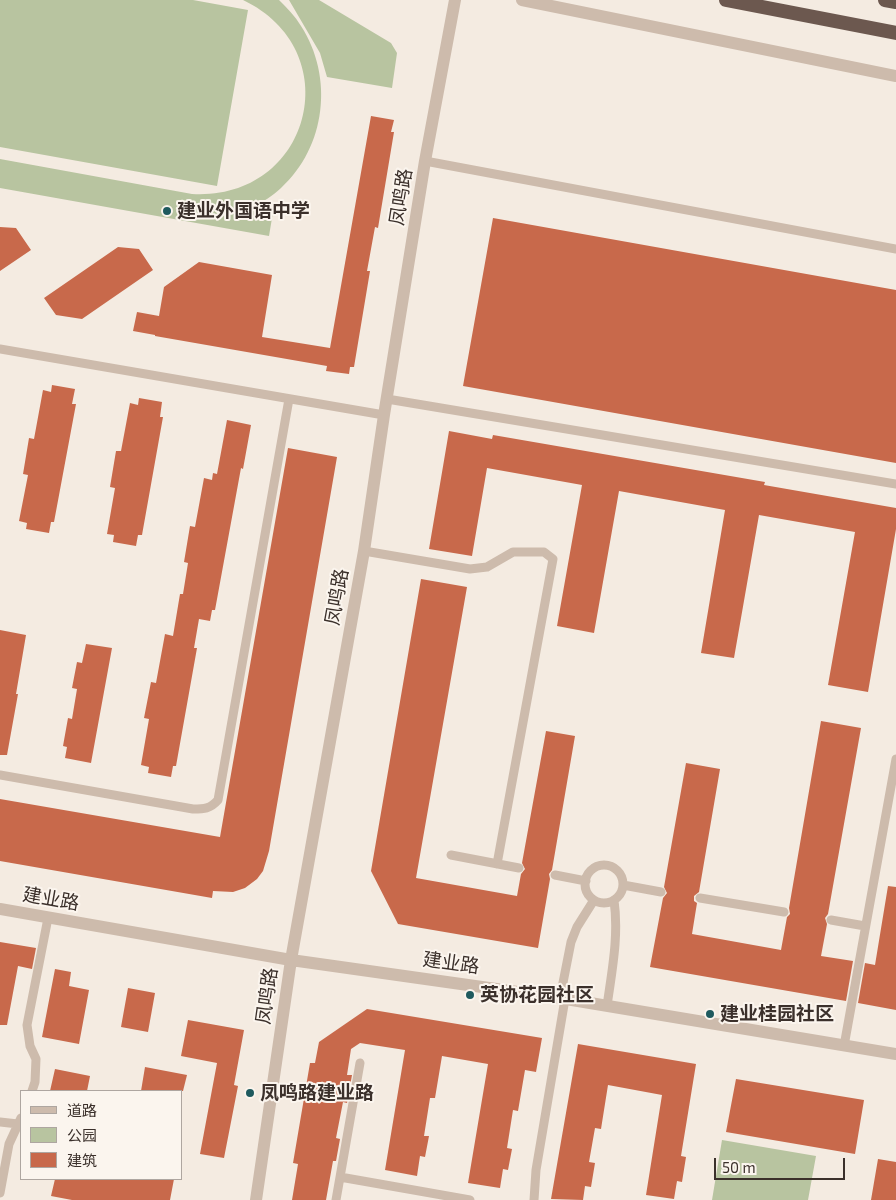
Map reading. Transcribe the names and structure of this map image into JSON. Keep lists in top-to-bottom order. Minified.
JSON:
{"streets":{"street":["凤鸣路","建业路"]},"crossings":[["凤鸣路","建业路"]],"places":["建业外国语中学","英协花园社区","建业桂园社区","凤鸣路建业路"],"legend":["道路","公园","建筑"],"scale_bar":"50 m"}
